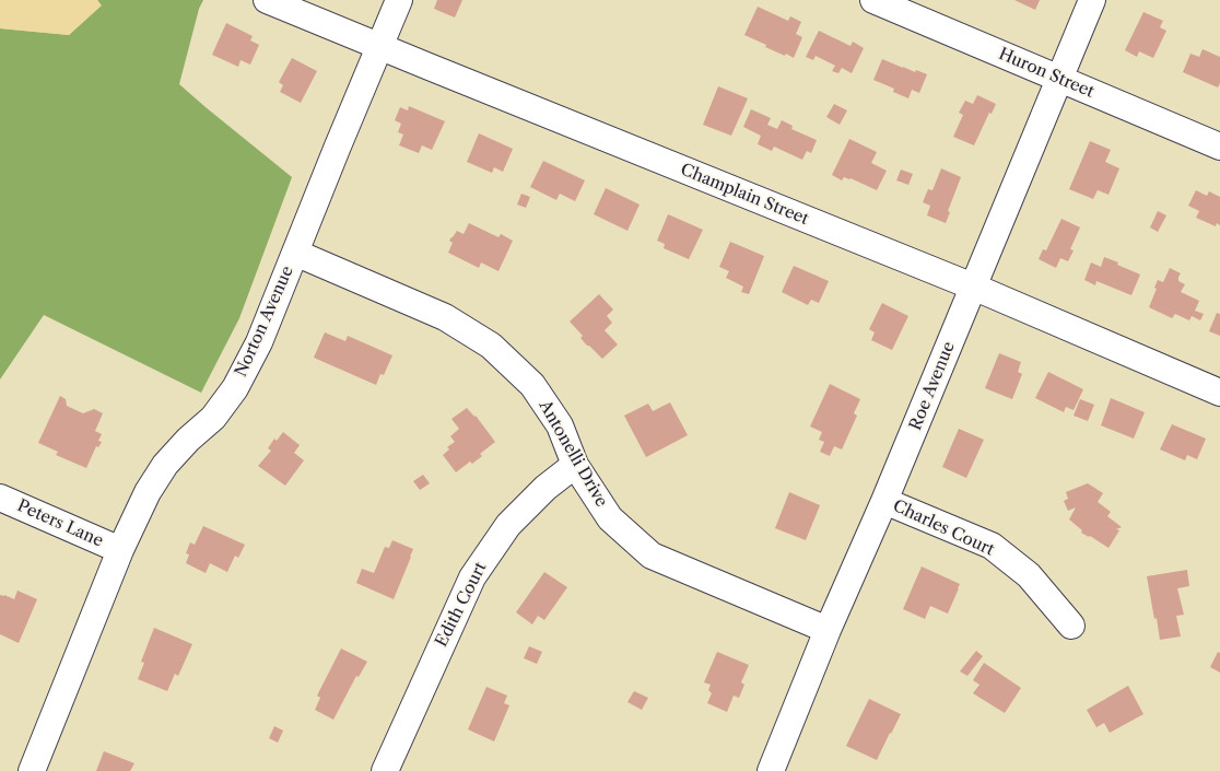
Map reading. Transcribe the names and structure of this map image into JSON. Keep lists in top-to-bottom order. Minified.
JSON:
{"streets":{"street":["Huron Street","Champlain Street","Norton Avenue","Roe Avenue","Antonelli Drive","Peters Lane","Charles Court","Edith Court"]},"crossings":[["Huron Street","Roe Avenue"],["Champlain Street","Norton Avenue"],["Champlain Street","Roe Avenue"],["Norton Avenue","Antonelli Drive"],["Norton Avenue","Peters Lane"],["Roe Avenue","Antonelli Drive"],["Roe Avenue","Charles Court"],["Antonelli Drive","Edith Court"]]}
